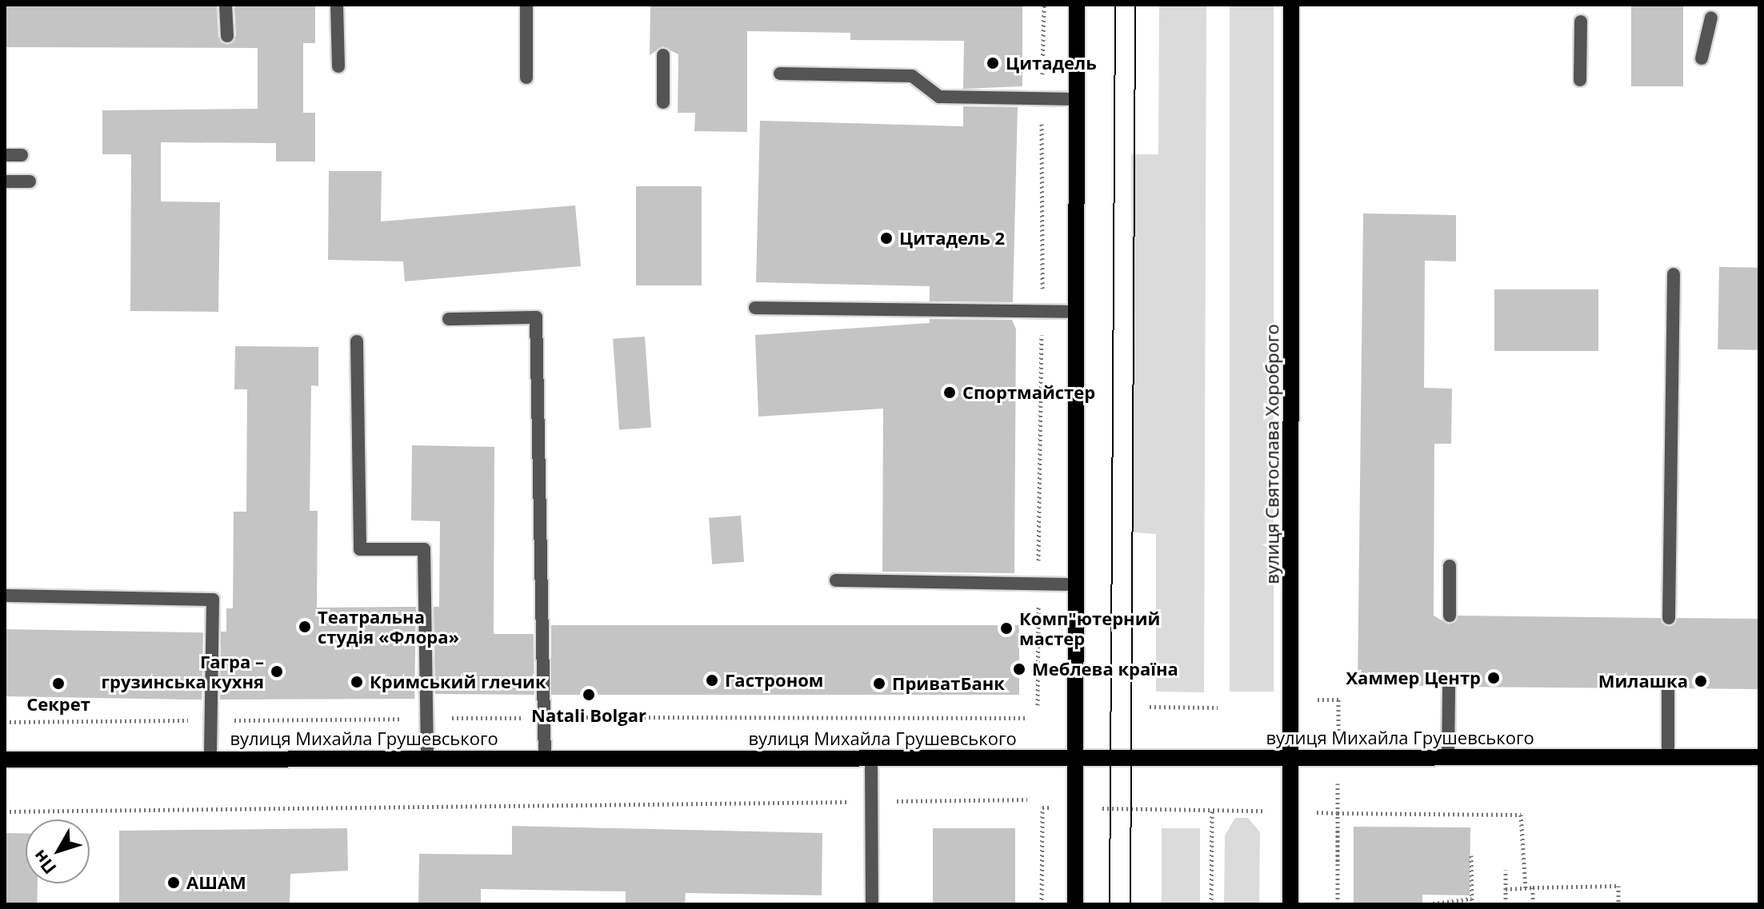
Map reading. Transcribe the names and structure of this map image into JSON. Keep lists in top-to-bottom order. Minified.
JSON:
{"streets":{"main road":["вулиця Святослава Хороброго","вулиця Михайла Грушевського"]},"crossings":[["вулиця Святослава Хороброго","вулиця Михайла Грушевського"]],"places":["Цитадель","Цитадель 2","Спортмайстер","Театральна студія «Флора»","Комп\"ютерний мастер","Меблева країна","Гагра – грузинська кухня","Хаммер Центр","Гастроном","Милашка","Кримський глечик","Секрет","ПриватБанк","Natali Bolgar","АШАМ"],"north":"bottom left"}
